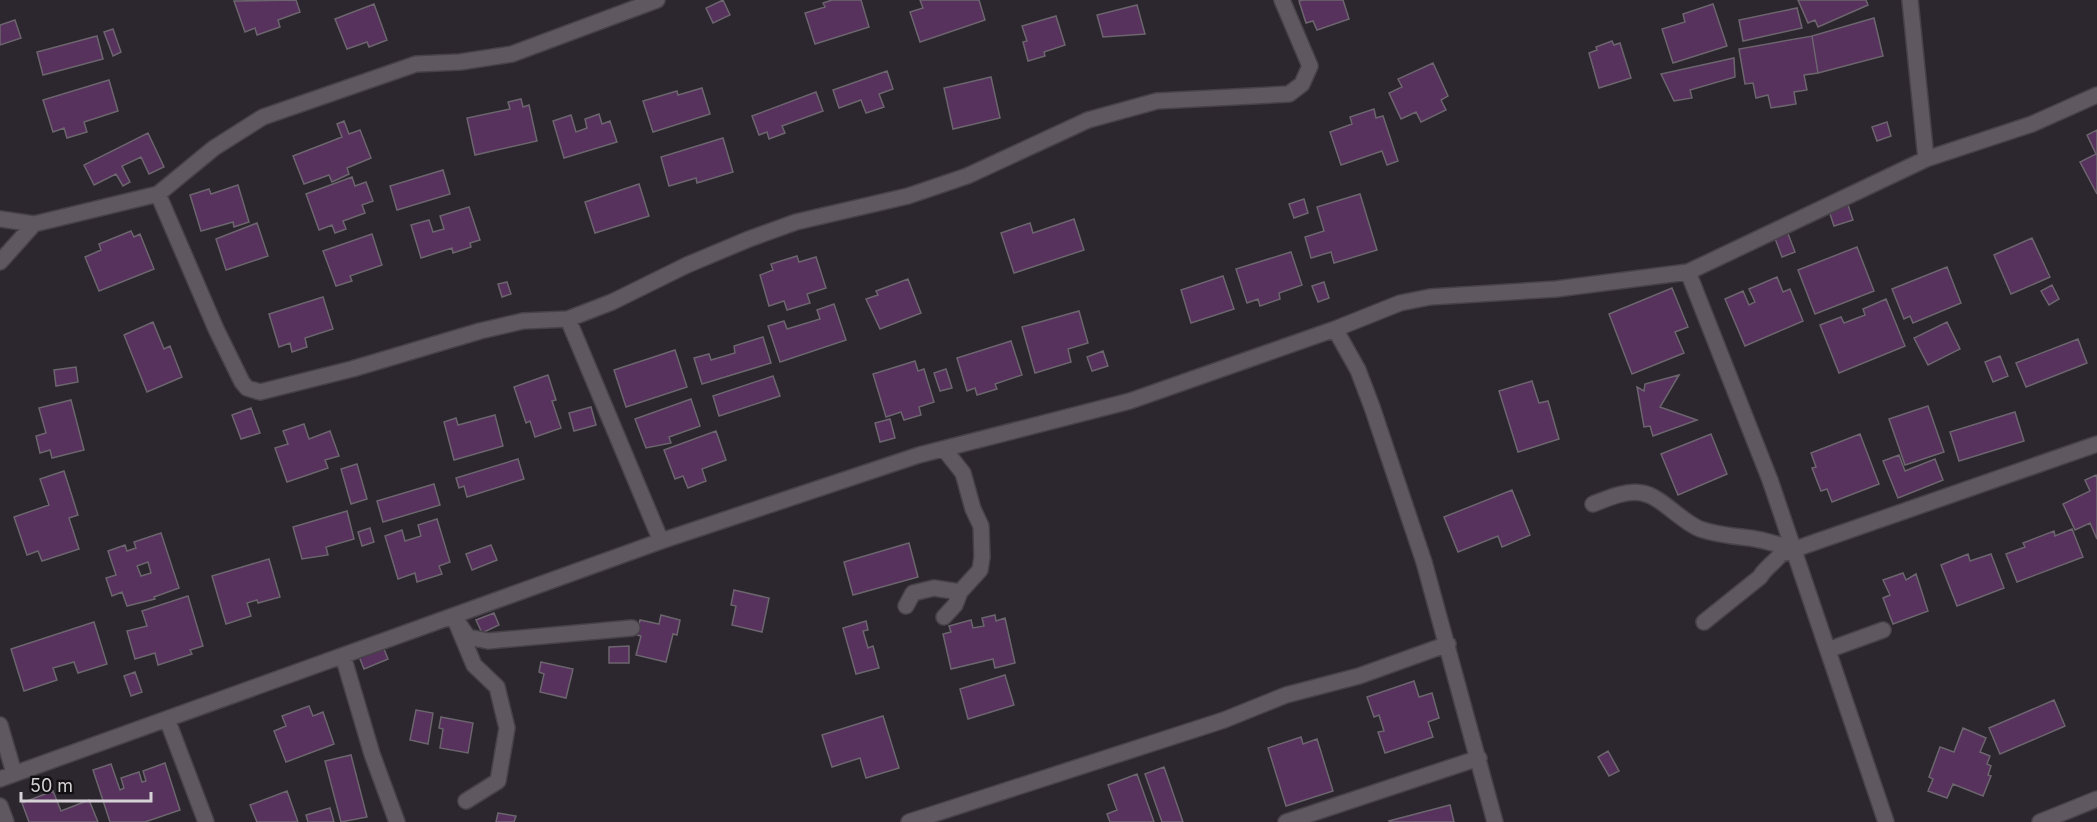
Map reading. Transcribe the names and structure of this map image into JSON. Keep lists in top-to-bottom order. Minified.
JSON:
{"scale_bar":"50 m"}
